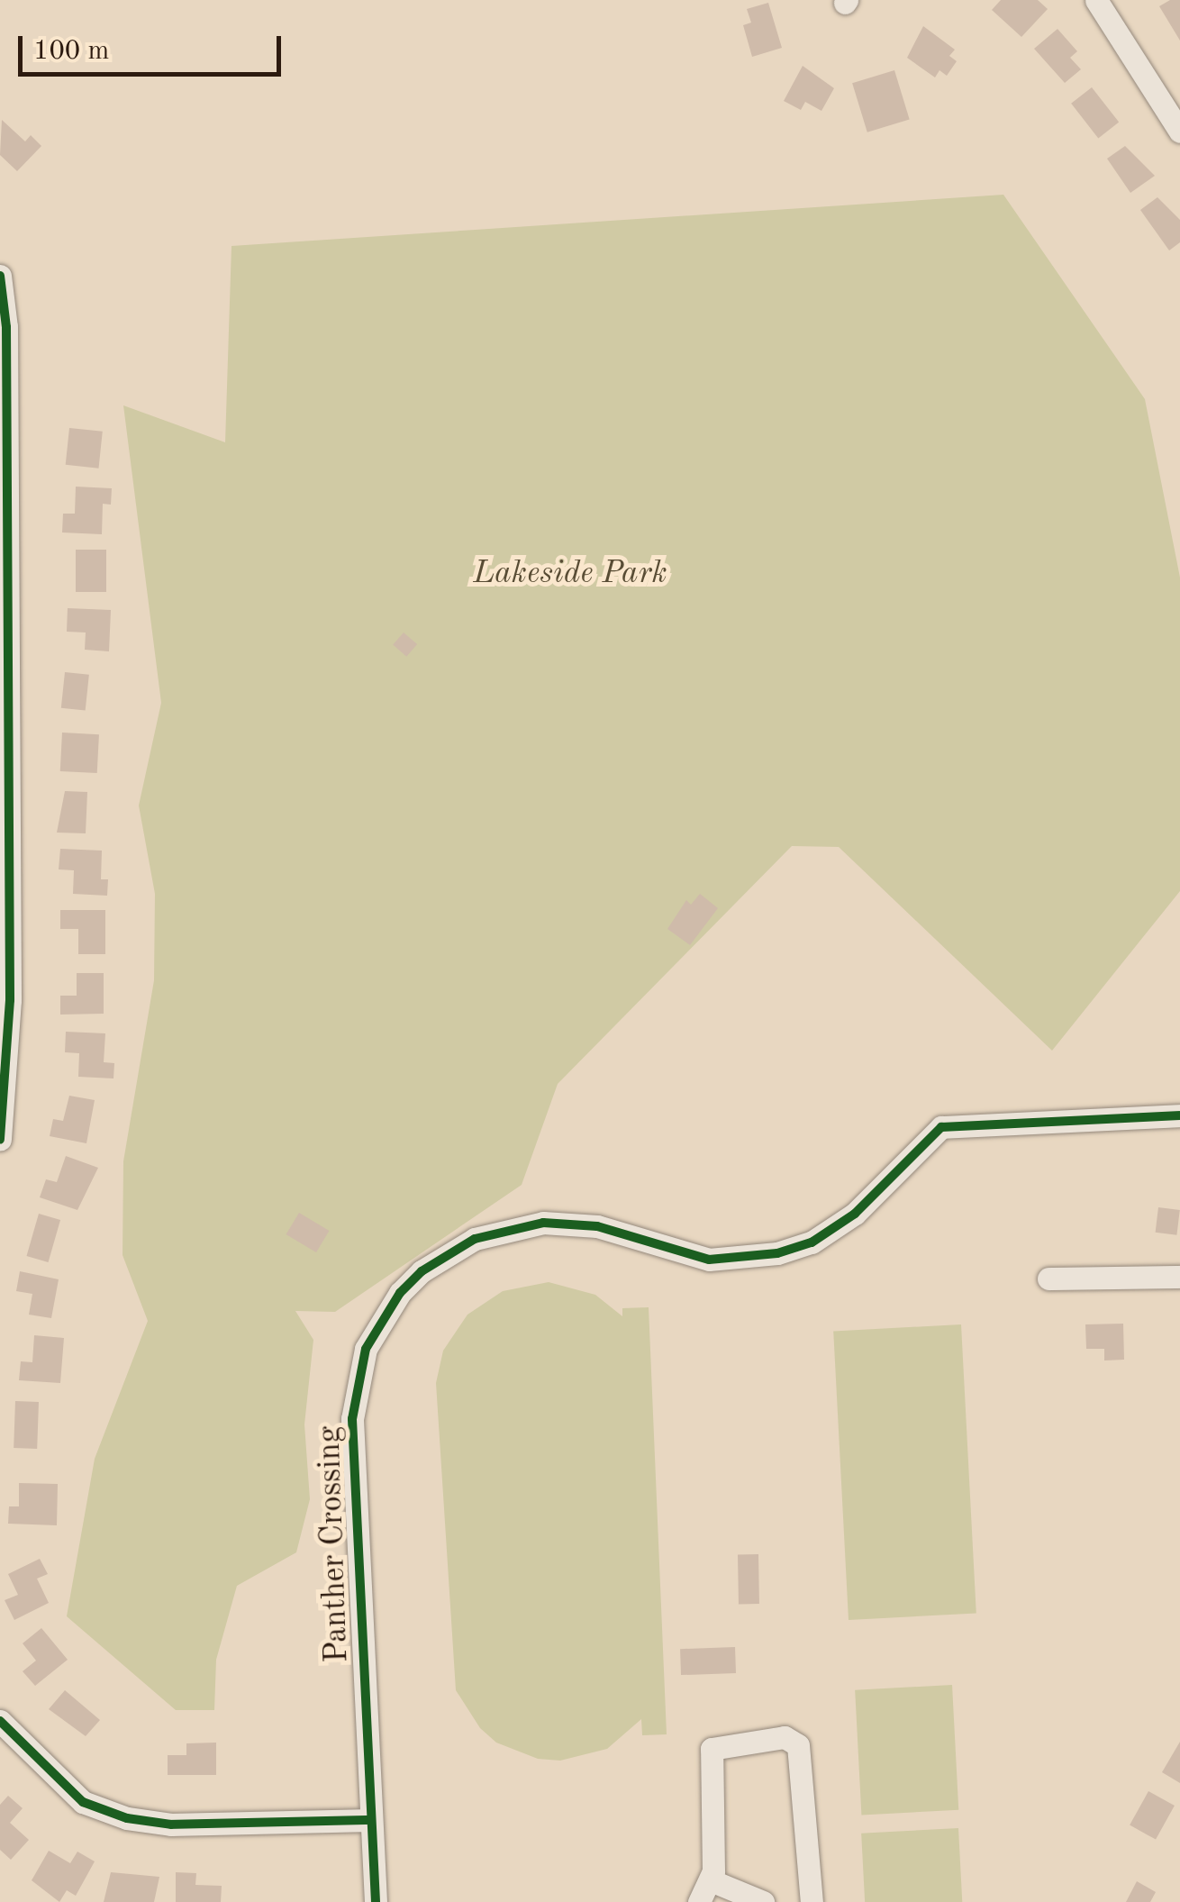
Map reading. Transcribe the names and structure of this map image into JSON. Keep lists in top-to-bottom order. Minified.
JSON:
{"streets":{"street":["Panther Crossing"]},"parks":["Lakeside Park"],"scale_bar":"100 m"}
